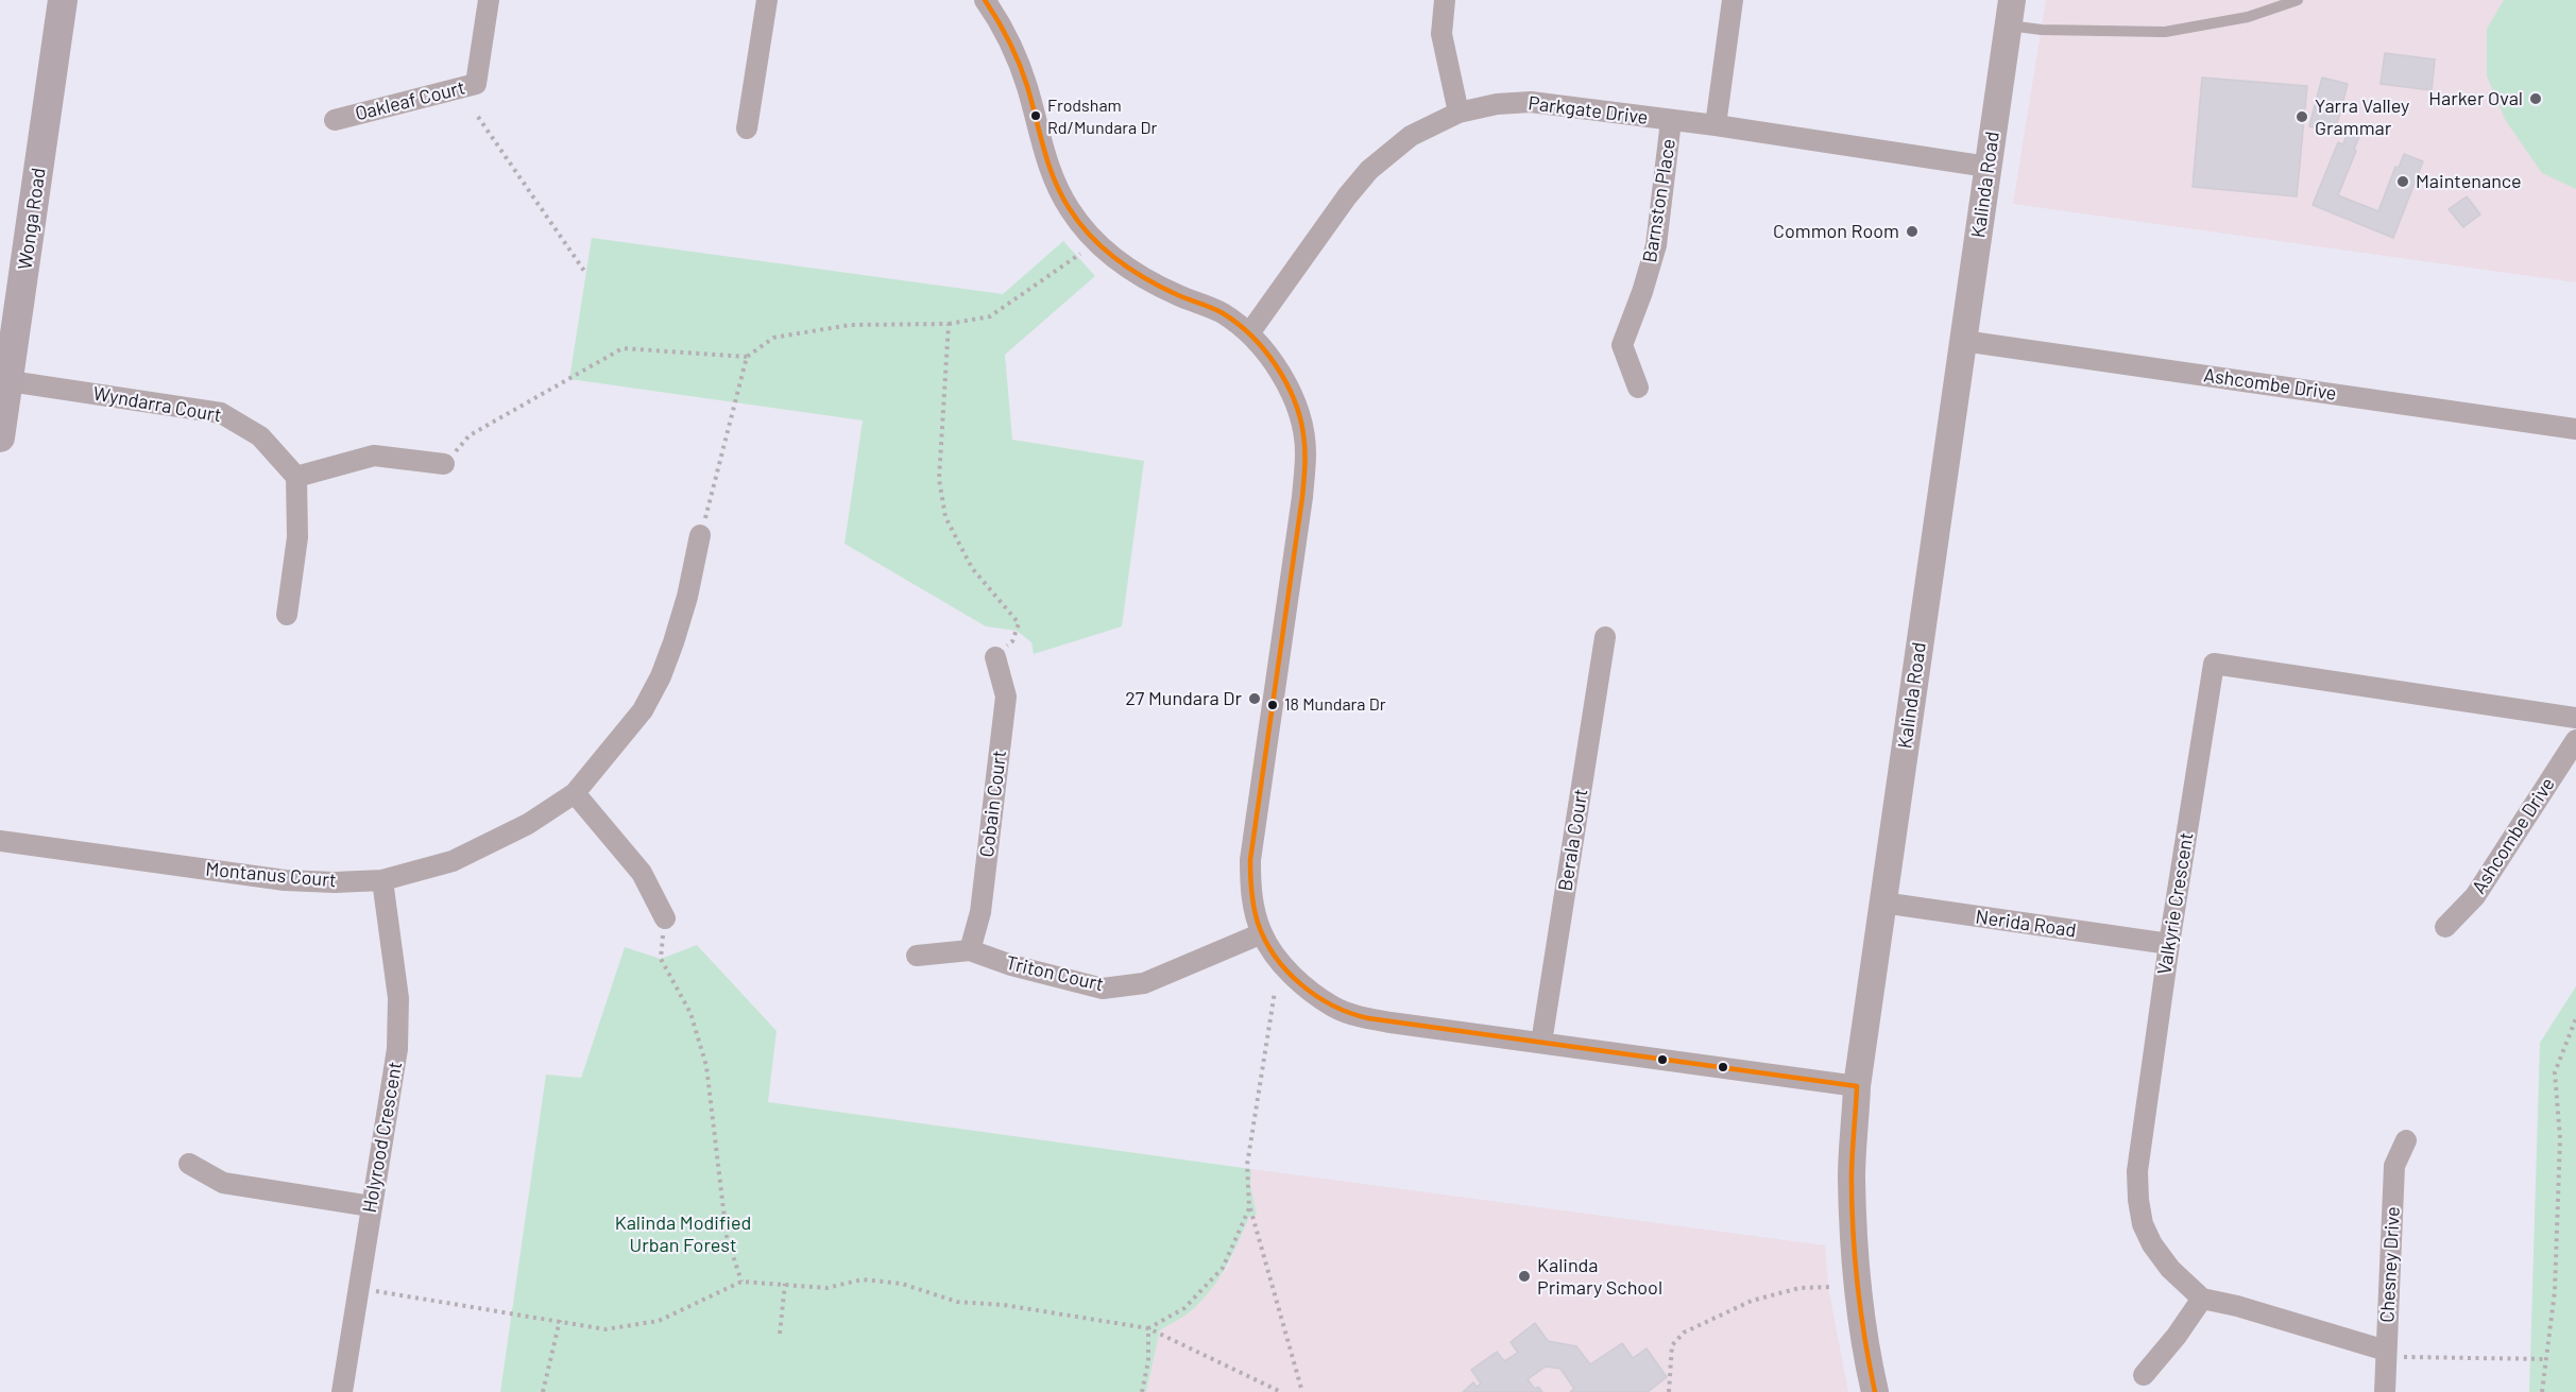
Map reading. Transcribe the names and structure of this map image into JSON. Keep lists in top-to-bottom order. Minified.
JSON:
{"streets":{"main road":["Wonga Road"],"street":["Oakleaf Court","Parkgate Drive","Kalinda Road","Barnston Place","Ashcombe Drive","Wyndarra Court","Cobain Court","Berala Court","Montanus Court","Valkyrie Crescent","Nerida Road","Triton Court","Holyrood Crescent","Chesney Drive"]},"crossings":[["Parkgate Drive","Kalinda Road"],["Parkgate Drive","Barnston Place"],["Kalinda Road","Ashcombe Drive"],["Kalinda Road","Nerida Road"],["Wonga Road","Wyndarra Court"],["Cobain Court","Triton Court"],["Montanus Court","Holyrood Crescent"],["Valkyrie Crescent","Nerida Road"],["Valkyrie Crescent","Chesney Drive"]],"parks":["Kalinda Modified Urban Forest"],"places":["Harker Oval","Frodsham Rd/Mundara Dr","Yarra Valley Grammar","Maintenance","Common Room","27 Mundara Dr","18 Mundara Dr","Kalinda Primary School"]}
